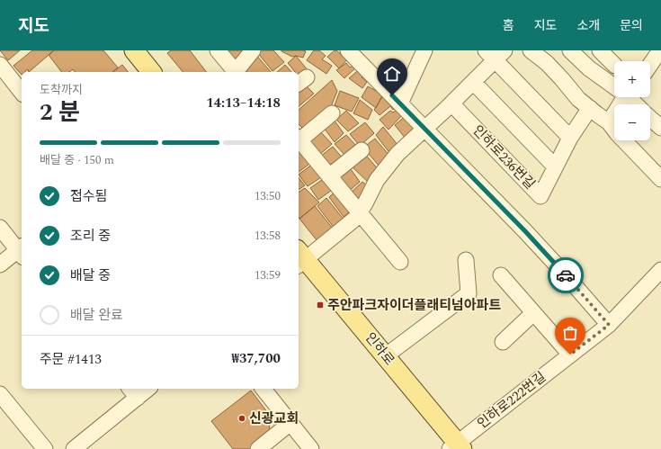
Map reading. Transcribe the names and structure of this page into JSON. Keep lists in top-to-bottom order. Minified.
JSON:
{"streets":{"main road":["인하로"],"street":["인하로236번길","인하로222번길"]},"crossings":[["인하로","인하로222번길"]],"places":{"transit":["주안파크자이더플래티넘아파트"],"other":["신광교회"]},"page":{"header":"지도","nav":["홈","지도","소개","문의"],"map_buttons":["+","−"],"heading":["2 분","도착까지","14:13–14:18"],"panel":["주문 #1413","₩37,700"],"bar":"배달 중 · 150 m","list":[["접수됨","13:50"],["조리 중","13:58"],["배달 중","13:59"],"배달 완료"]}}
